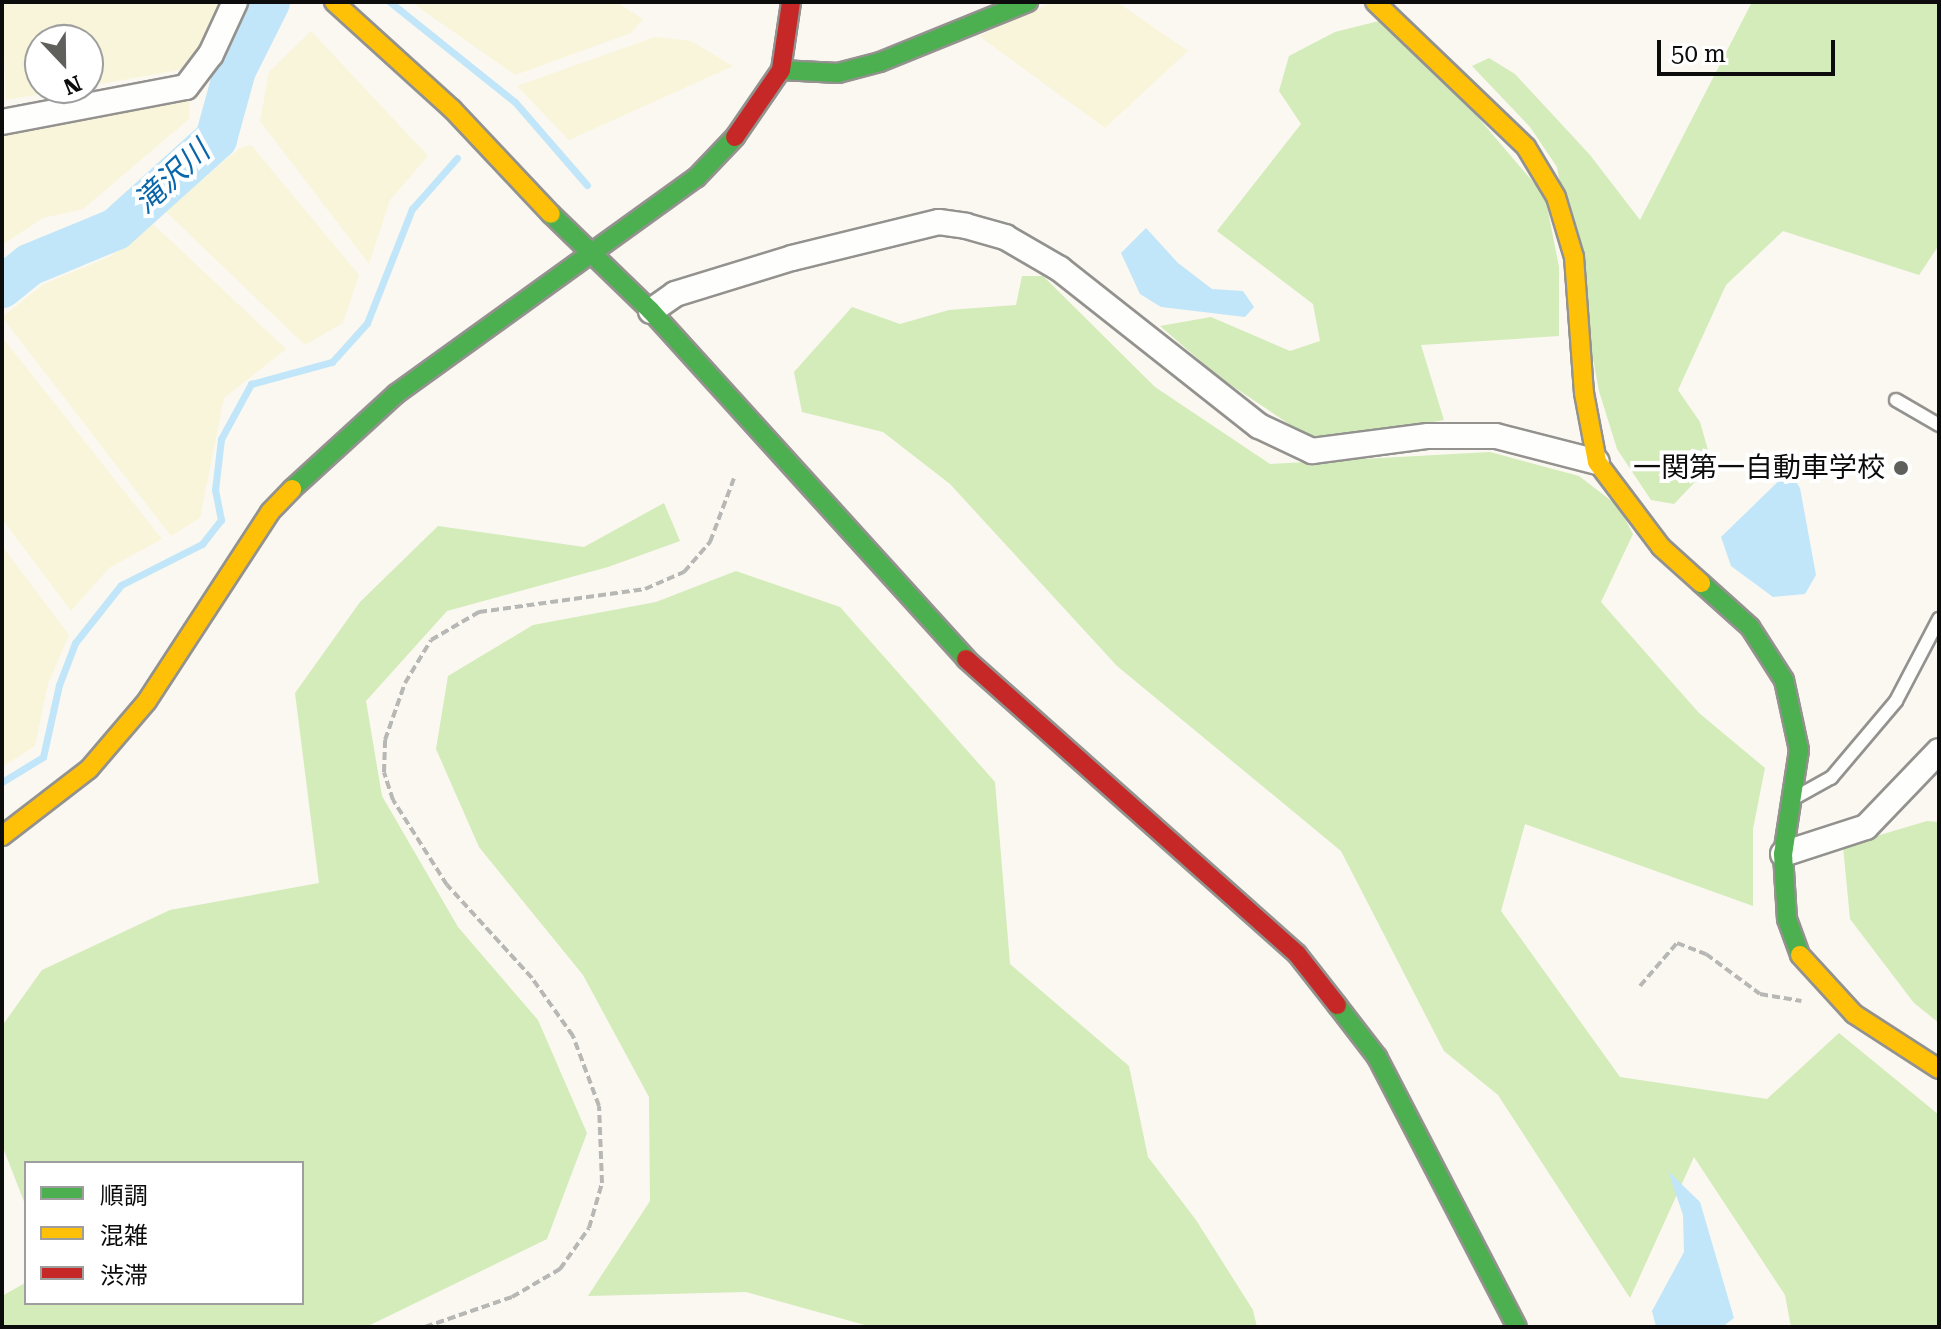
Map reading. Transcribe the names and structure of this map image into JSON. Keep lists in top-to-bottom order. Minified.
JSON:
{"water":["滝沢川"],"places":["一関第一自動車学校"],"legend":["順調","混雑","渋滞"],"scale_bar":"50 m","north":"bottom"}
